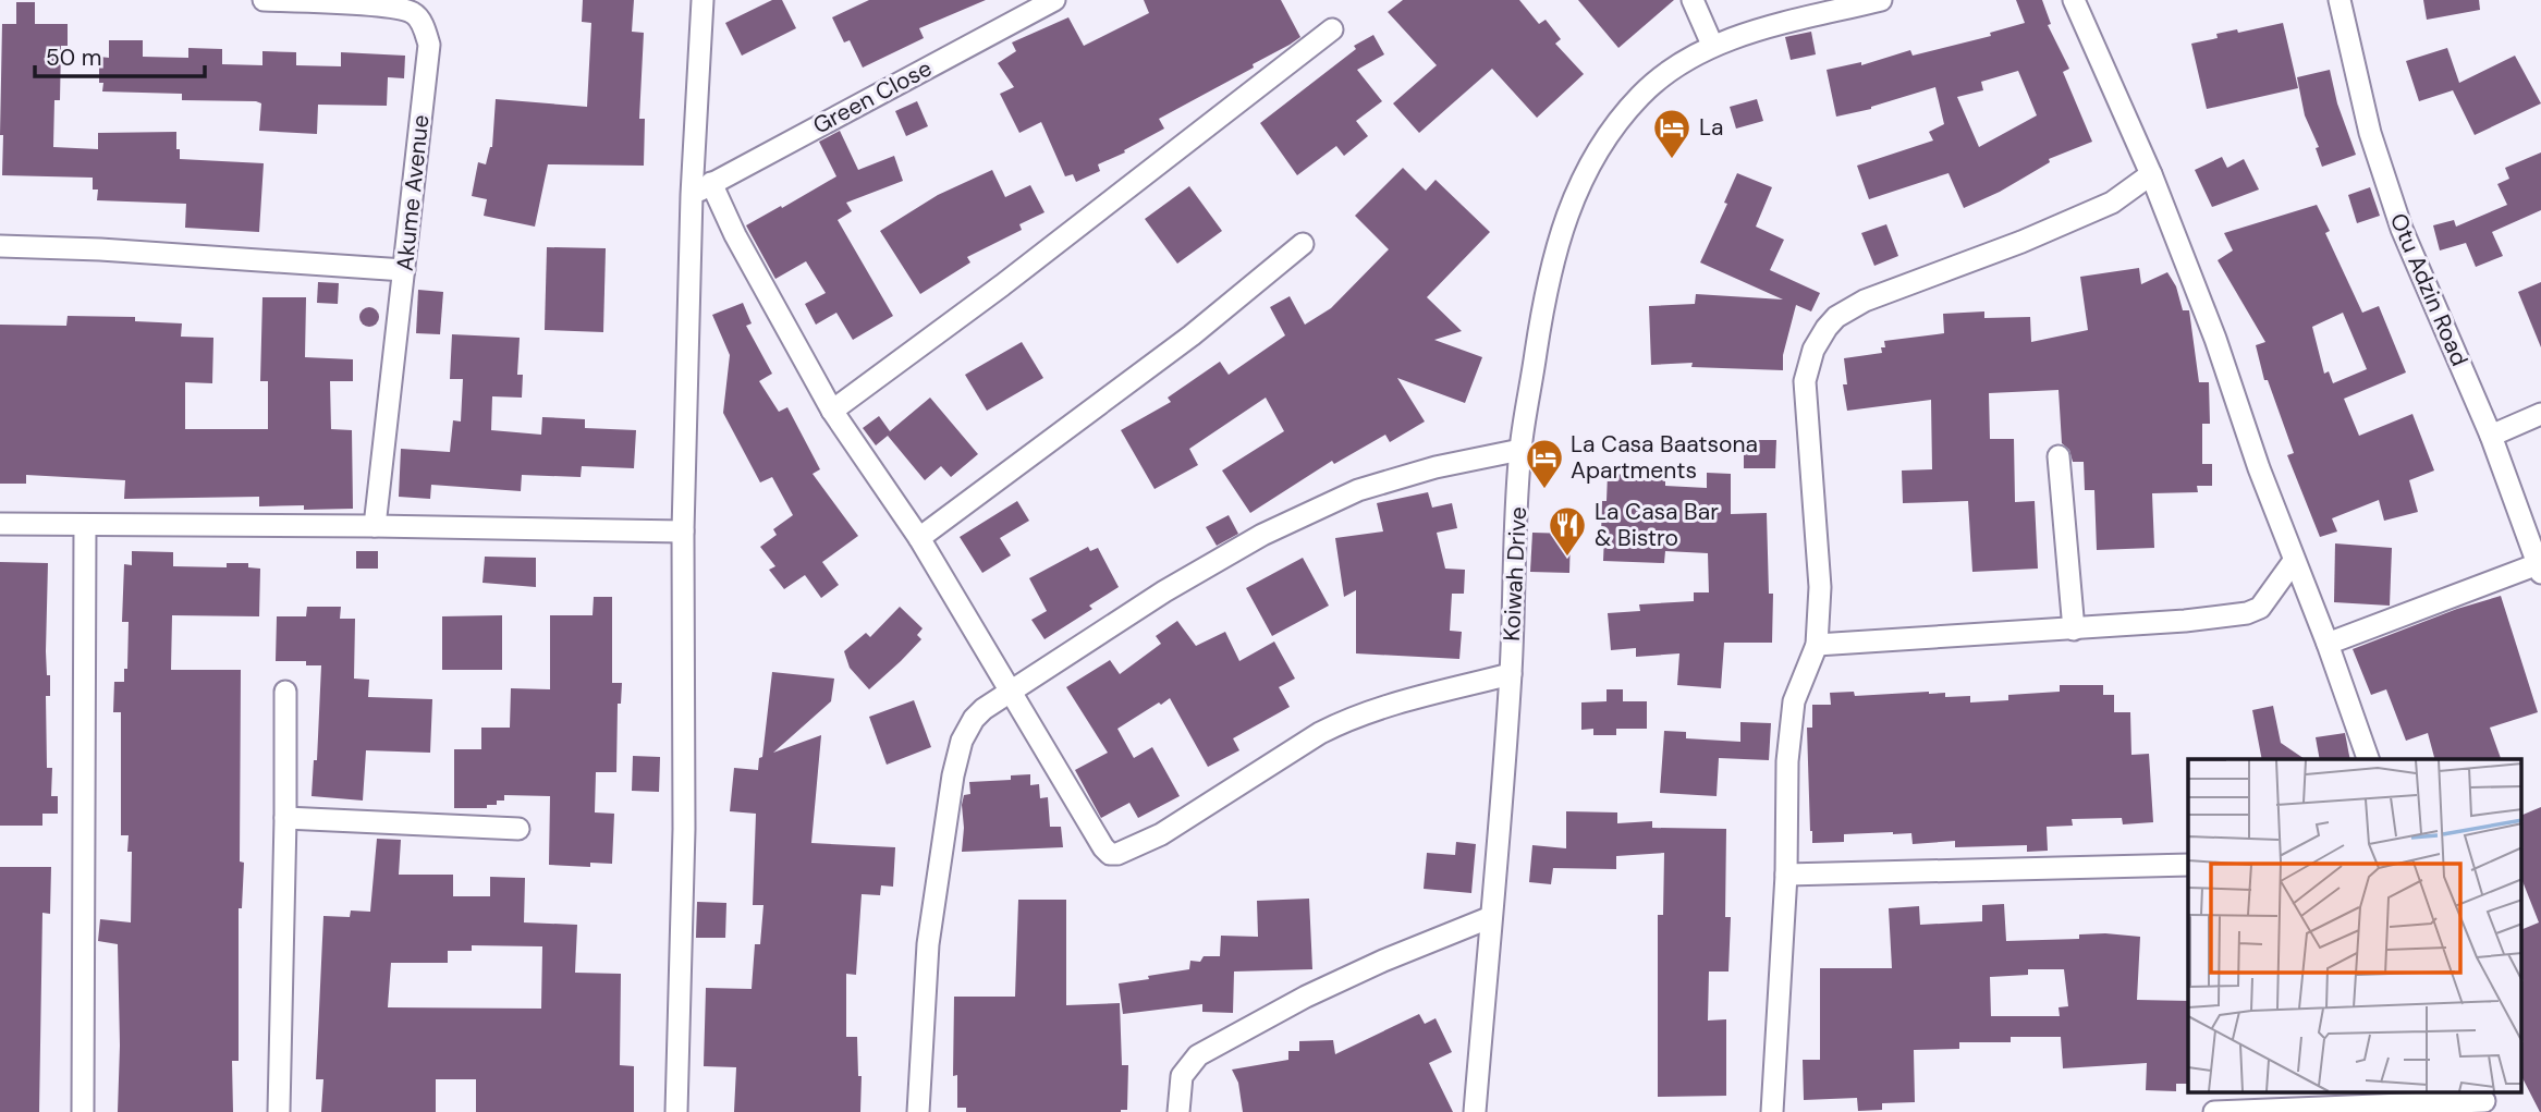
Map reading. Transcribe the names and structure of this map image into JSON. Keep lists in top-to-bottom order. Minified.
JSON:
{"streets":{"street":["Green Close","Akume Avenue","Otu Adzin Road","Koiwah Drive"]},"places":{"hotel":["La","La Casa Baatsona Apartments"],"restaurant":["La Casa Bar & Bistro"]},"scale_bar":"50 m"}
